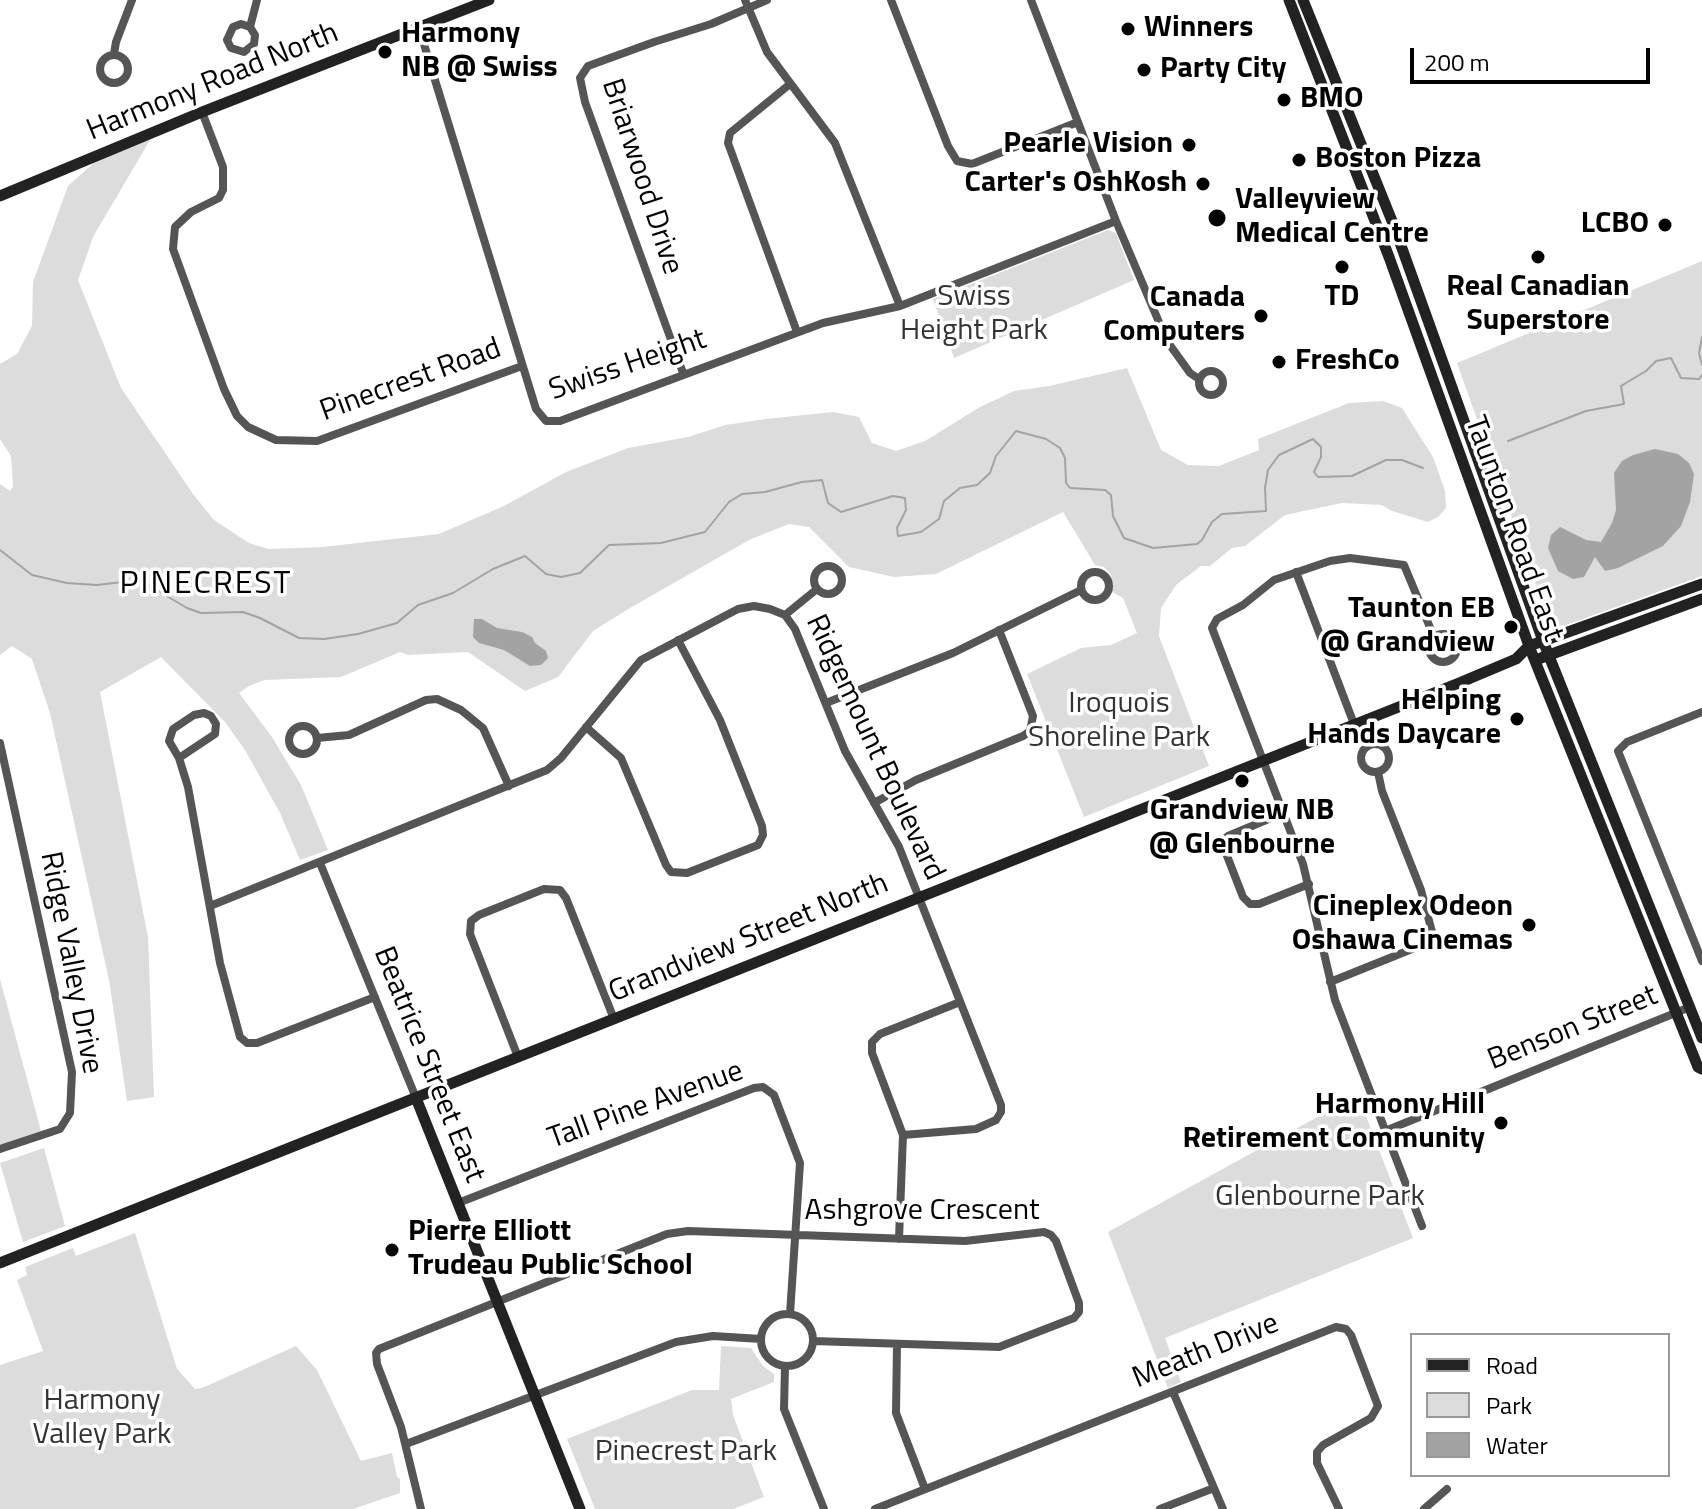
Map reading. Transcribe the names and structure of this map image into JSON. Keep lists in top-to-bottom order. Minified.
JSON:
{"streets":{"main road":["Harmony Road North","Taunton Road East","Grandview Street North","Beatrice Street East"],"street":["Briarwood Drive","Swiss Height","Pinecrest Road","Ridgemount Boulevard","Ridge Valley Drive","Benson Street","Tall Pine Avenue","Ashgrove Crescent","Meath Drive"]},"crossings":[["Harmony Road North","Swiss Height"],["Harmony Road North","Pinecrest Road"],["Briarwood Drive","Swiss Height"],["Swiss Height","Pinecrest Road"],["Taunton Road East","Grandview Street North"],["Taunton Road East","Benson Street"],["Ridgemount Boulevard","Grandview Street North"],["Ridgemount Boulevard","Beatrice Street East"],["Grandview Street North","Beatrice Street East"],["Beatrice Street East","Tall Pine Avenue"],["Beatrice Street East","Ashgrove Crescent"],["Tall Pine Avenue","Ashgrove Crescent"]],"districts":["PINECREST"],"parks":["Swiss Height Park","Iroquois Shoreline Park","Glenbourne Park","Harmony Valley Park","Pinecrest Park"],"places":["Winners","Harmony NB @ Swiss","Party City","BMO","Pearle Vision","Boston Pizza","Carter's OshKosh","Valleyview Medical Centre","LCBO","Real Canadian Superstore","TD","Canada Computers","FreshCo","Taunton EB @ Grandview","Helping Hands Daycare","Grandview NB @ Glenbourne","Cineplex Odeon Oshawa Cinemas","Harmony Hill Retirement Community","Pierre Elliott Trudeau Public School"],"legend":["Road","Park","Water"],"scale_bar":"200 m"}
